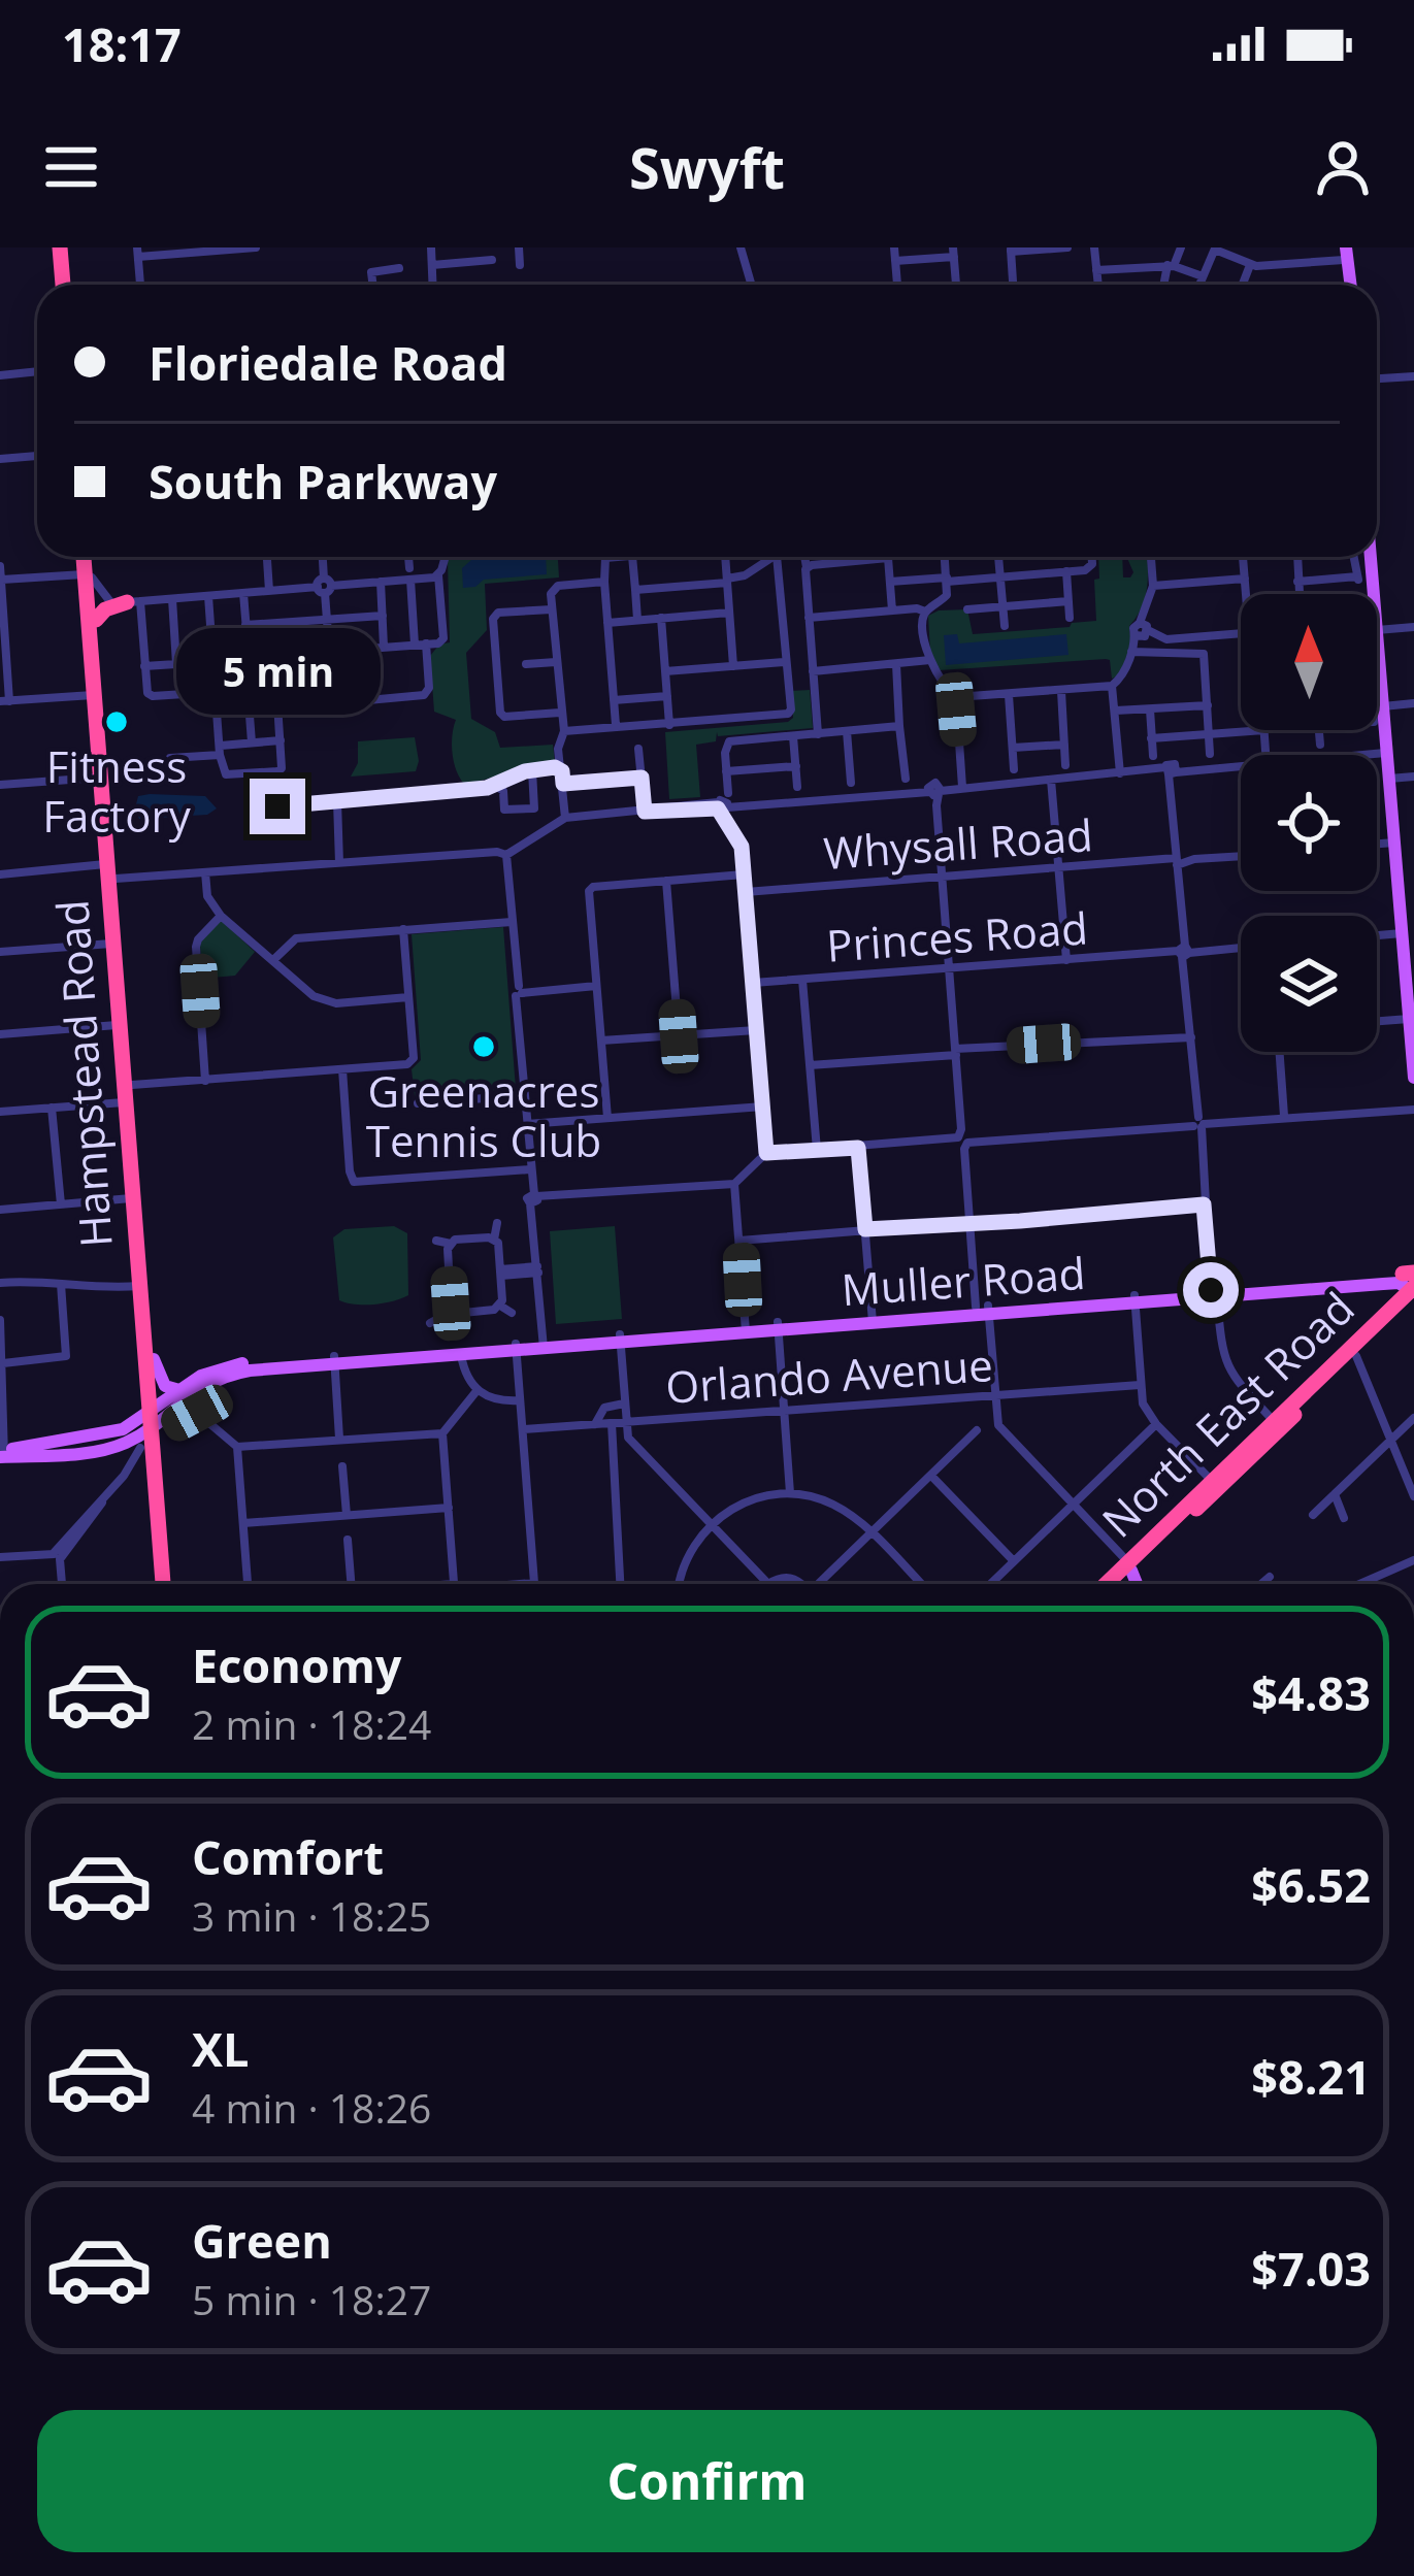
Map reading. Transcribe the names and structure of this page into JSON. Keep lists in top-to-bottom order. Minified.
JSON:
{"streets":{"highway":["Hampstead Road","North East Road"],"main road":["Muller Road"],"street":["Whysall Road","Princes Road","Orlando Avenue"]},"crossings":[["Hampstead Road","Muller Road"],["Muller Road","North East Road"]],"places":["Fitness Factory","Greenacres Tennis Club"],"north":"top","page":{"status":"18:17","header":"Swyft","banner":["Floriedale Road","South Parkway"],"bubble":"5 min","list":[{"name":"Economy","note":"2 min · 18:24","value":"$4.83"},{"name":"Comfort","note":"3 min · 18:25","value":"$6.52"},{"name":"XL","note":"4 min · 18:26","value":"$8.21"},{"name":"Green","note":"5 min · 18:27","value":"$7.03"}],"buttons":"Confirm"}}
